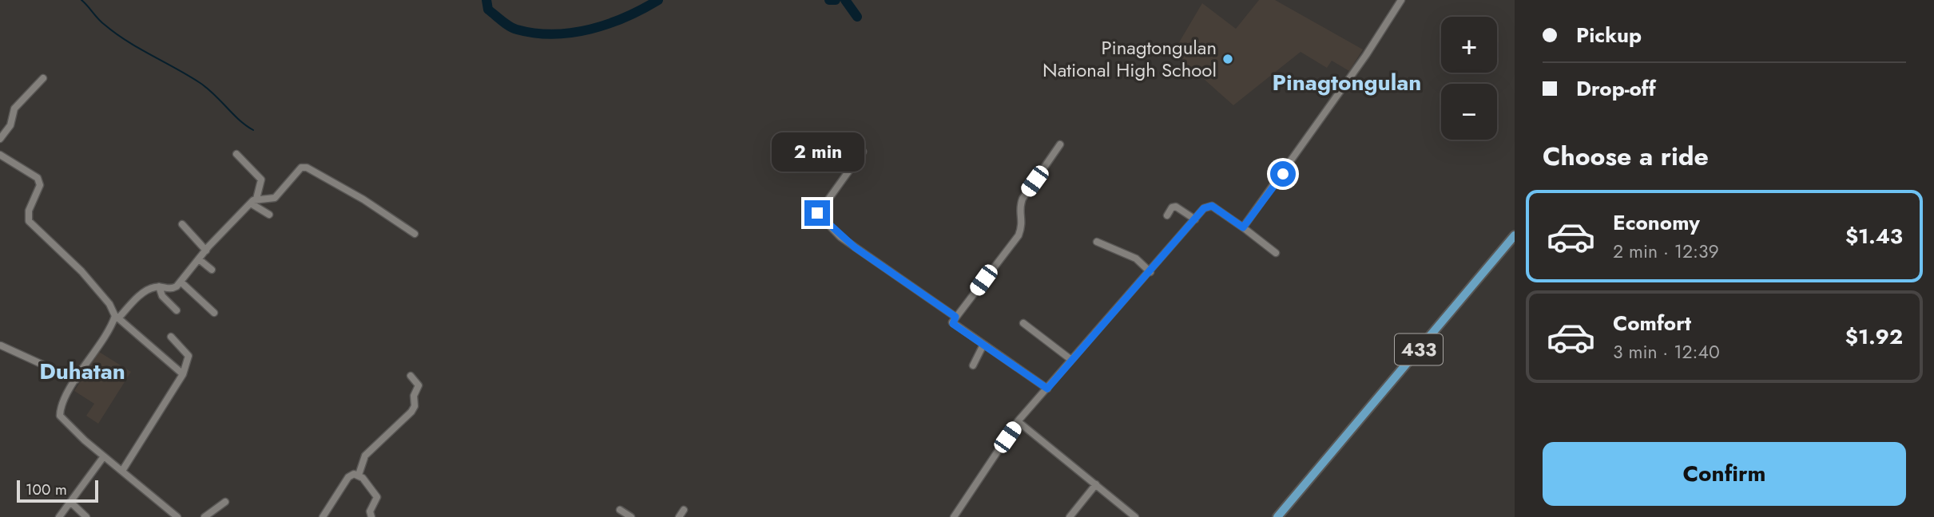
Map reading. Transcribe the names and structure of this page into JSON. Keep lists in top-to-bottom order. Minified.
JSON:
{"streets":{"main road":["433"]},"districts":["Pinagtongulan","Duhatan"],"places":["Pinagtongulan National High School"],"scale_bar":"100 m","page":{"banner":["Pickup","Drop-off"],"map_buttons":["+","−"],"heading":"Choose a ride","bubble":"2 min","list":[{"name":"Economy","note":"2 min · 12:39","value":"$1.43"},{"name":"Comfort","note":"3 min · 12:40","value":"$1.92"}],"buttons":"Confirm","scale":"100 m"}}
